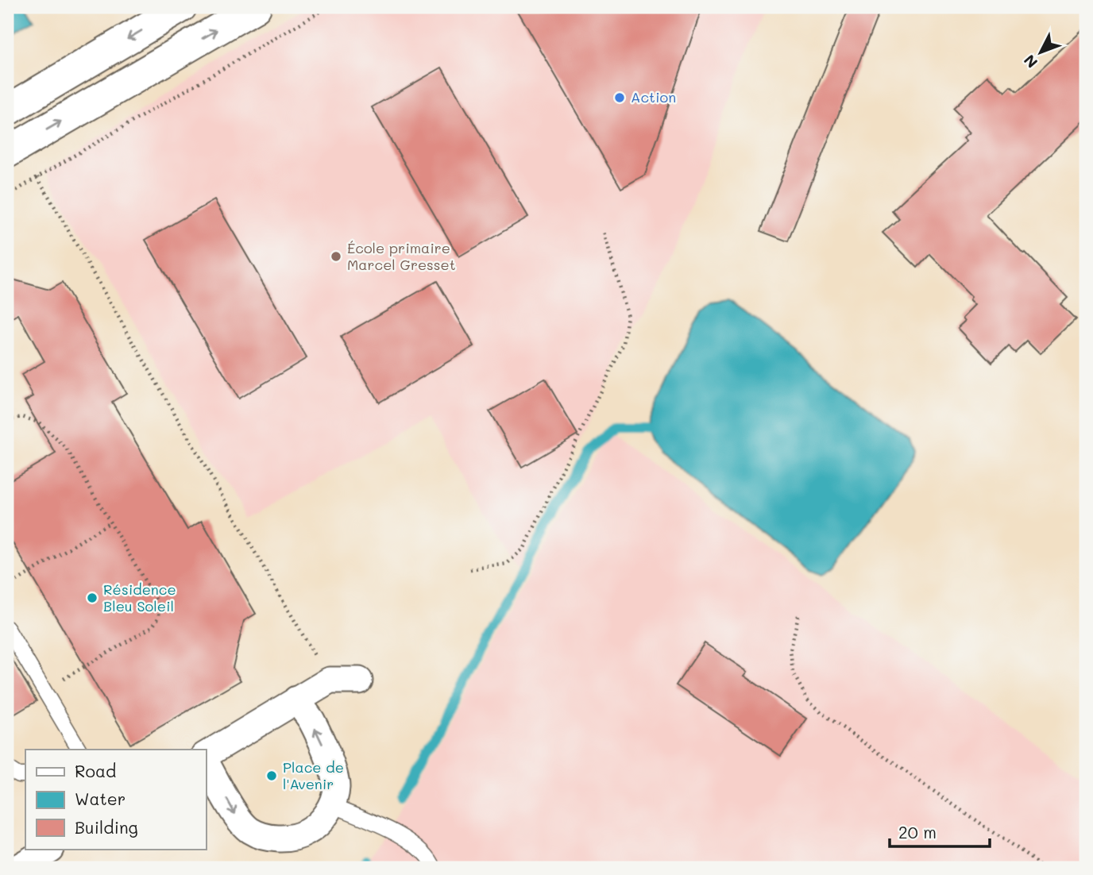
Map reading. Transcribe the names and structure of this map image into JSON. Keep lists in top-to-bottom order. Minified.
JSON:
{"places":["Action","École primaire Marcel Gresset","Résidence Bleu Soleil","Place de l'Avenir"],"legend":["Road","Water","Building"],"scale_bar":"20 m","north":"bottom left"}
